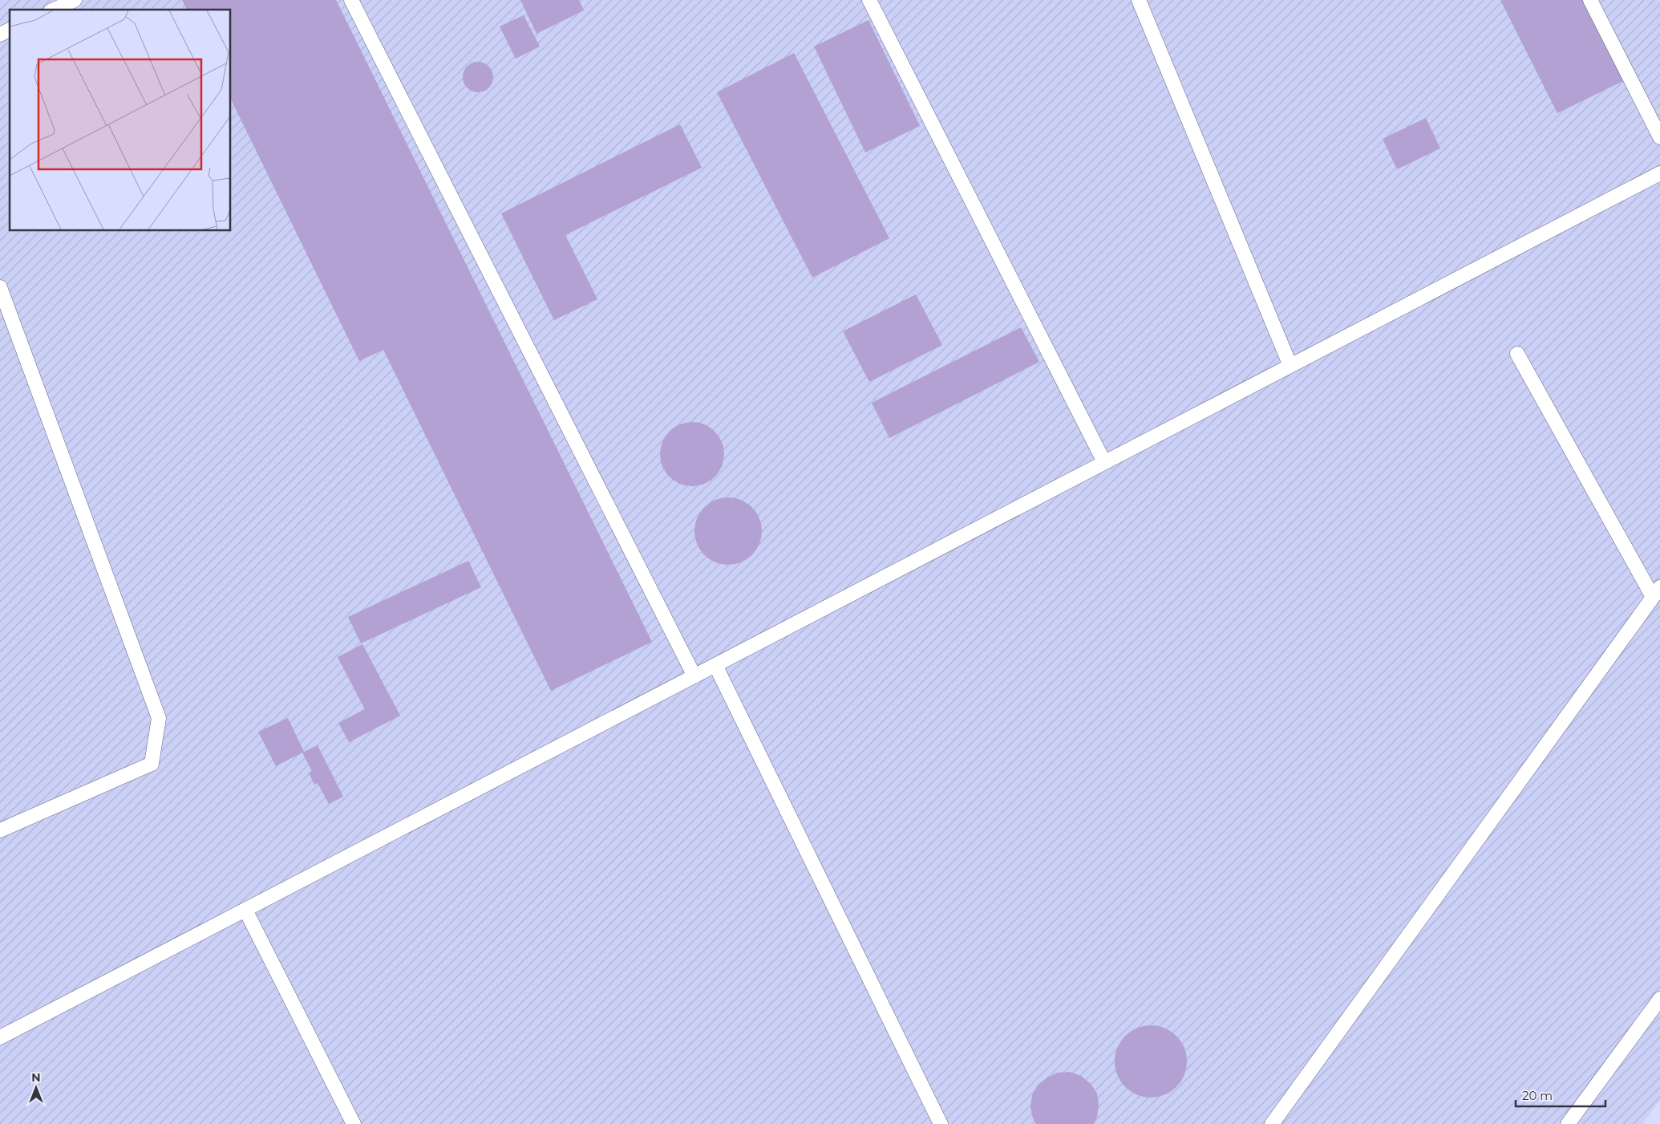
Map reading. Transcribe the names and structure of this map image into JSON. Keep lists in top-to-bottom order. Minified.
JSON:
{"scale_bar":"20 m","north":"top"}
